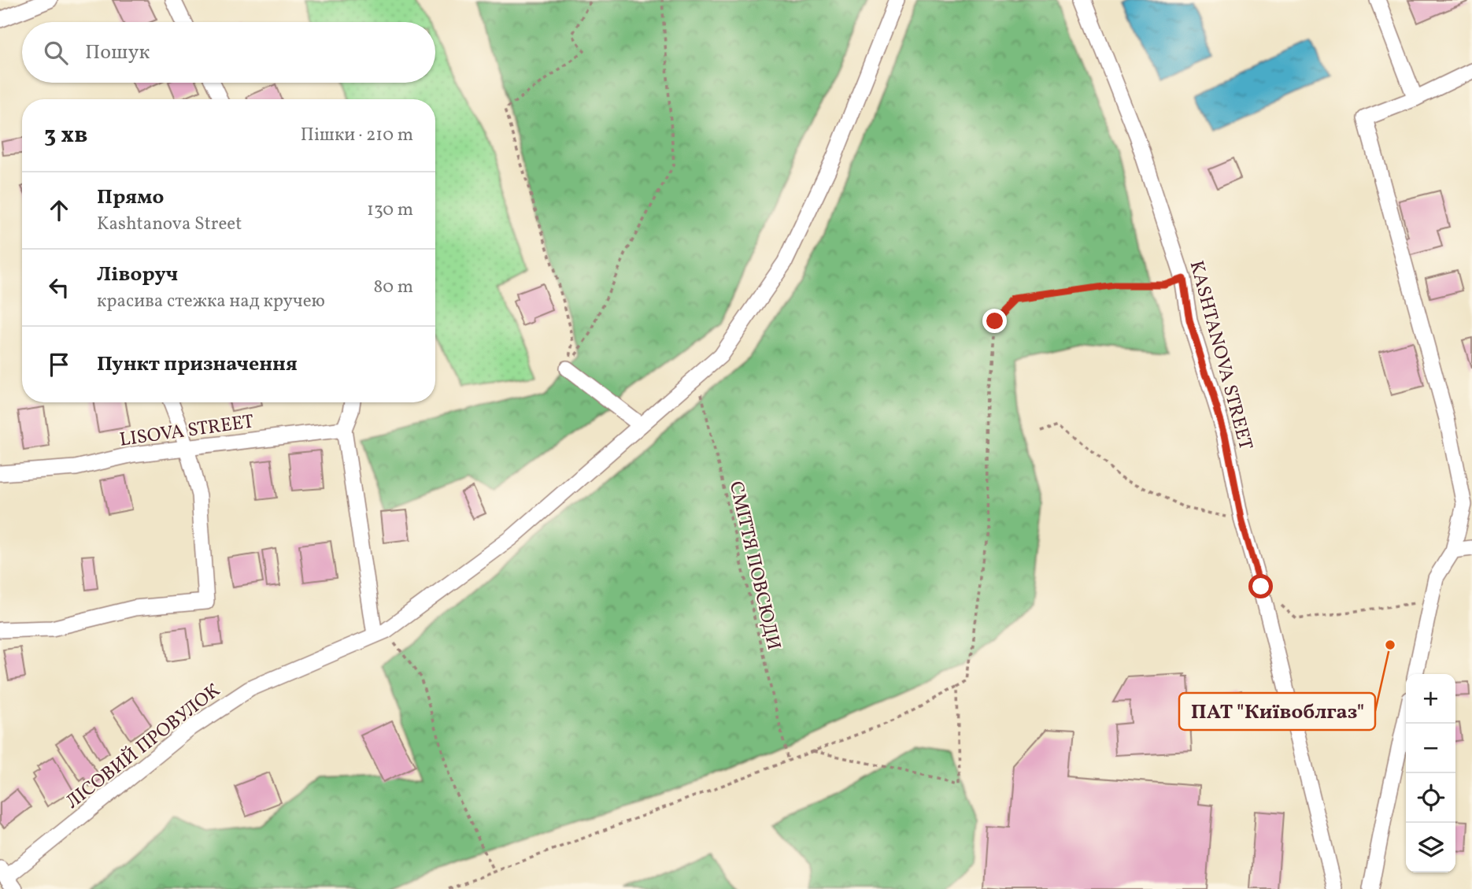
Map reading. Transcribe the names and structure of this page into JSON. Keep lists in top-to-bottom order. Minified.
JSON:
{"streets":{"street":["KASHTANOVA STREET","LISOVA STREET","ЛІСОВИЙ ПРОВУЛОК"],"path":["СМІТТЯ ПОВСЮДИ"]},"crossings":[["СМІТТЯ ПОВСЮДИ","ЛІСОВИЙ ПРОВУЛОК"]],"places":["ПАТ \"Київоблгаз\""],"page":{"search":"Пошук","heading":["3 хв","Пішки · 210 m"],"list":[["Прямо","Kashtanova Street","130 m"],["Ліворуч","красива стежка над кручею","80 m"],"Пункт призначення"],"map_buttons":["+","−"]}}
